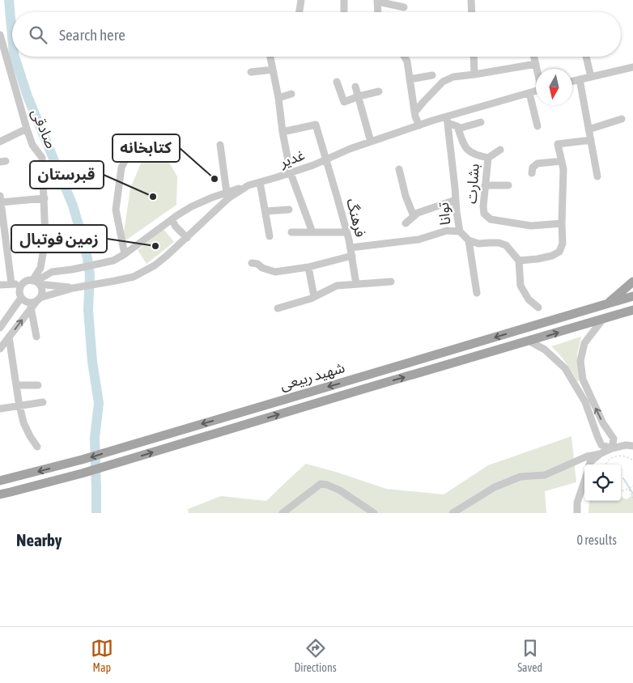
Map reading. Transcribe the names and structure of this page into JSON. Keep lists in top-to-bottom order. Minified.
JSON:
{"streets":{"main road":["شهید ربیعی"],"street":["صادقی","غدیر","بشارت","توانا","فرهنگ"]},"crossings":[["صادقی","غدیر"],["غدیر","توانا"],["غدیر","فرهنگ"]],"places":["کتابخانه","قبرستان","زمین فوتبال"],"north":"bottom","page":{"search":"Search here","heading":["Nearby","0 results"],"nav":["Map","Directions","Saved"]}}
